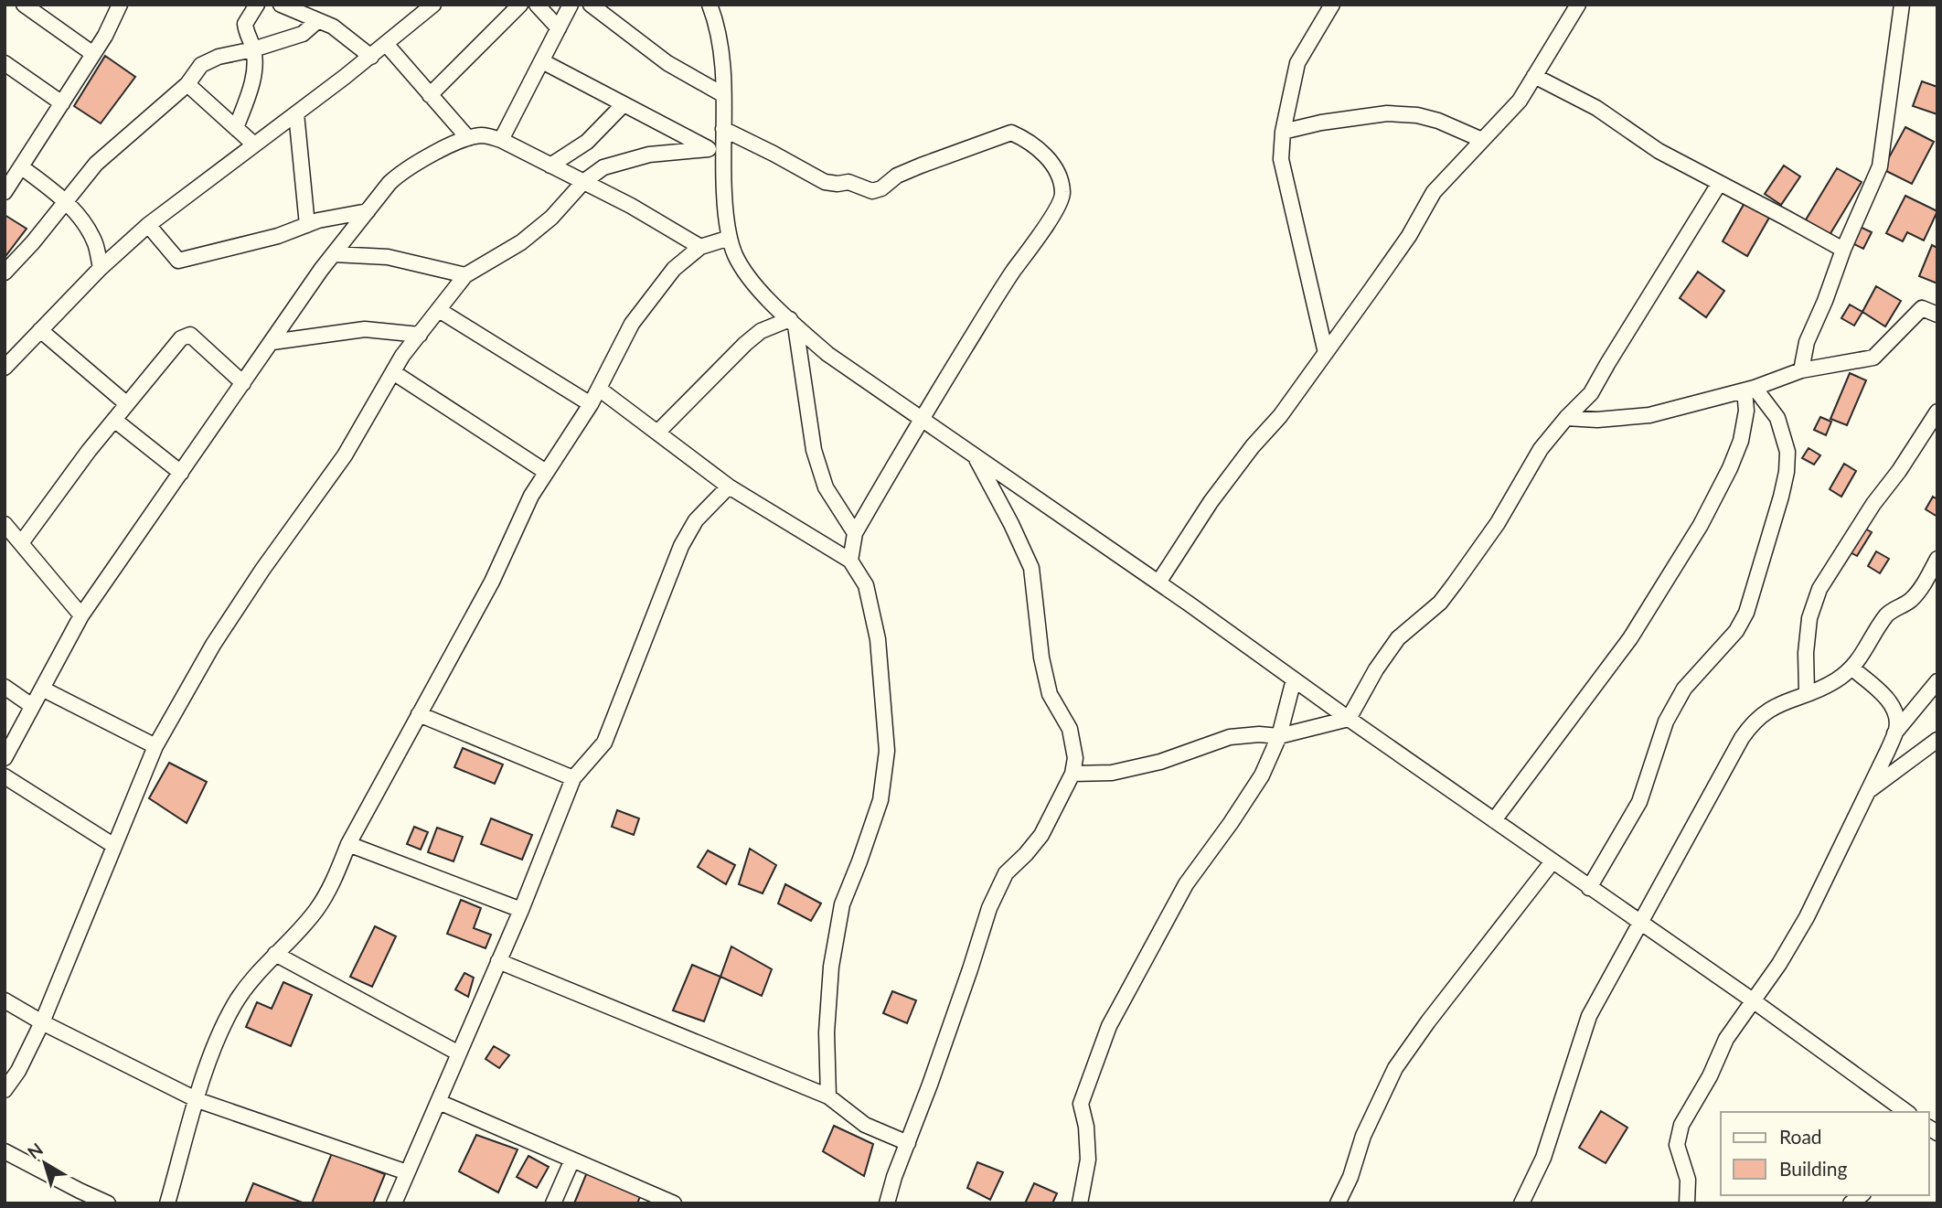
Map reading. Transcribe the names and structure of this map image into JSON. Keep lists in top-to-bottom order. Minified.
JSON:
{"legend":["Road","Building"],"north":"top left"}
